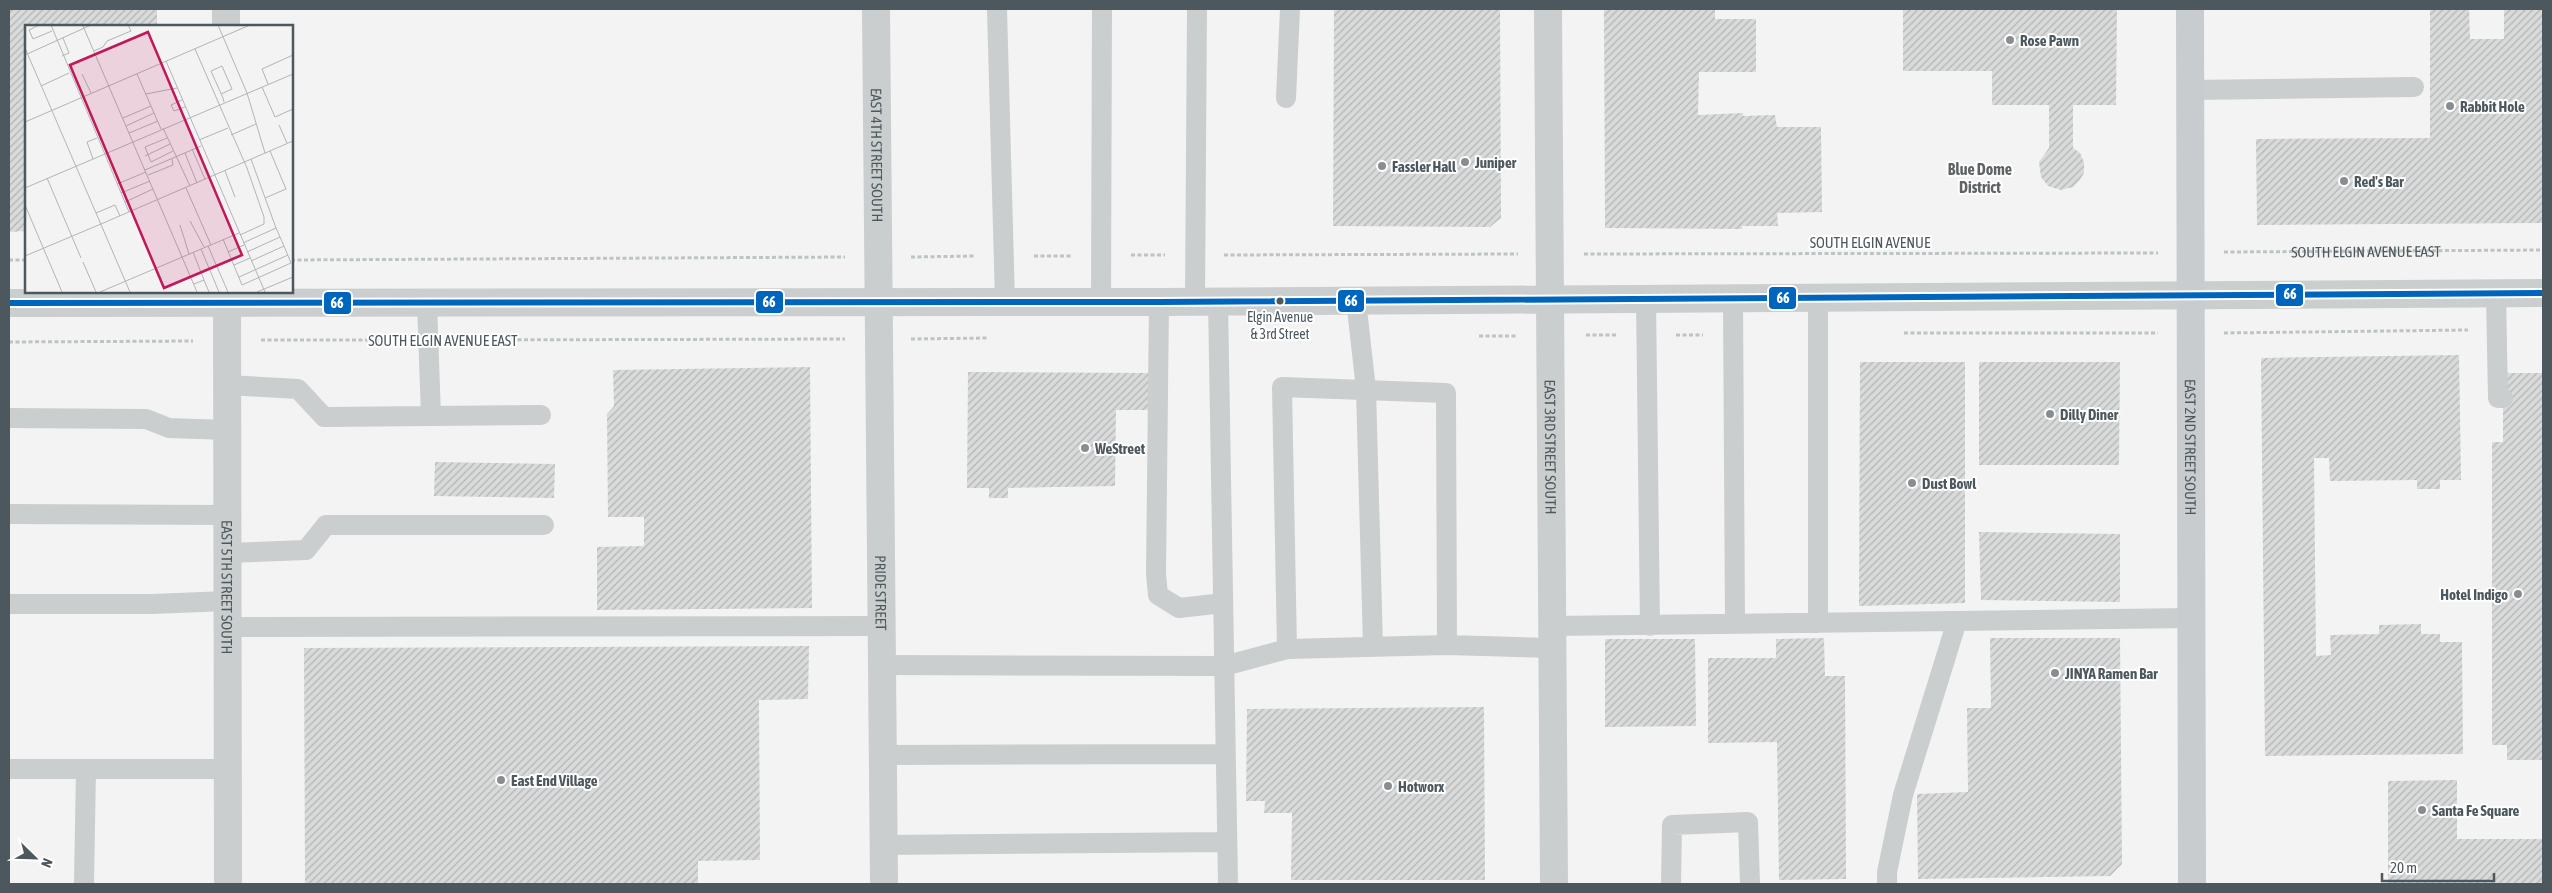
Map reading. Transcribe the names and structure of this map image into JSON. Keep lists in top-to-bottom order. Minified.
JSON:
{"streets":{"main road":["EAST 2ND STREET SOUTH"],"street":["EAST 4TH STREET SOUTH","EAST 3RD STREET SOUTH","EAST 5TH STREET SOUTH","PRIDE STREET"],"path":["SOUTH ELGIN AVENUE","SOUTH ELGIN AVENUE EAST"]},"crossings":[["EAST 4TH STREET SOUTH","PRIDE STREET"],["SOUTH ELGIN AVENUE","SOUTH ELGIN AVENUE EAST"],["SOUTH ELGIN AVENUE","EAST 3RD STREET SOUTH"],["SOUTH ELGIN AVENUE","EAST 2ND STREET SOUTH"],["SOUTH ELGIN AVENUE EAST","EAST 2ND STREET SOUTH"],["SOUTH ELGIN AVENUE EAST","EAST 5TH STREET SOUTH"],["SOUTH ELGIN AVENUE EAST","PRIDE STREET"]],"districts":["Blue Dome District"],"places":["Rose Pawn","Rabbit Hole","Juniper","Fassler Hall","Red's Bar","Elgin Avenue & 3rd Street","Dilly Diner","WeStreet","Dust Bowl","Hotel Indigo","JINYA Ramen Bar","East End Village","Hotworx","Santa Fe Square"],"lines":["transit line 66"],"scale_bar":"20 m","north":"bottom right"}
